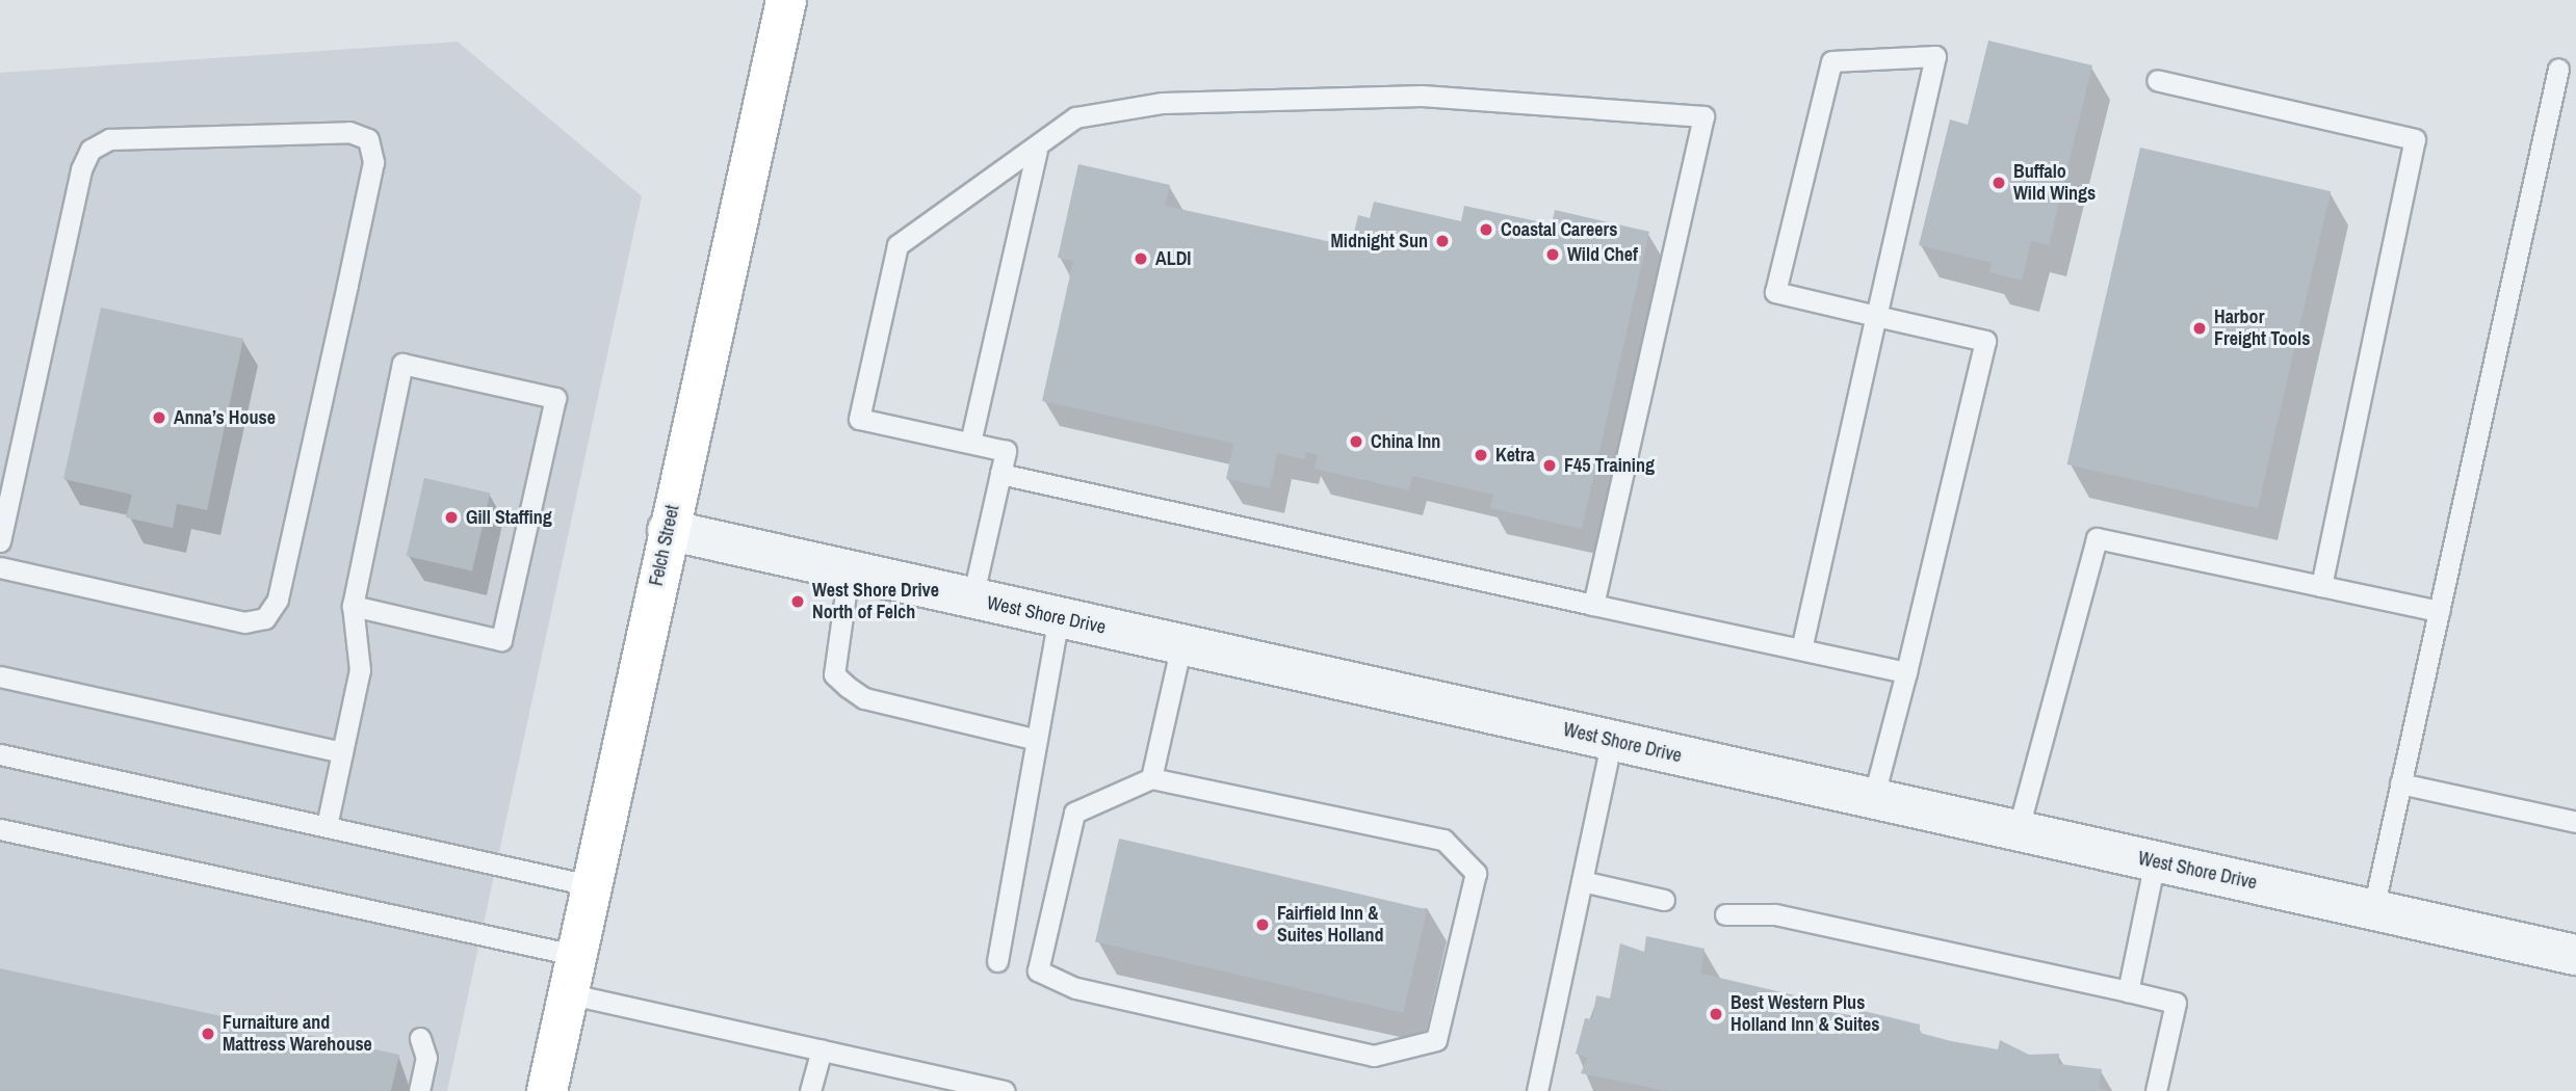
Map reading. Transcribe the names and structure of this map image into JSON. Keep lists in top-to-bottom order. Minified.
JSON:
{"streets":{"street":["Felch Street","West Shore Drive"]},"crossings":[["Felch Street","West Shore Drive"]],"places":["Buffalo Wild Wings","Coastal Careers","Midnight Sun","Wild Chef","ALDI","Harbor Freight Tools","Anna’s House","China Inn","Ketra","F45 Training","Gill Staffing","West Shore Drive North of Felch","Fairfield Inn & Suites Holland","Best Western Plus Holland Inn & Suites","Furnaiture and Mattress Warehouse"]}
